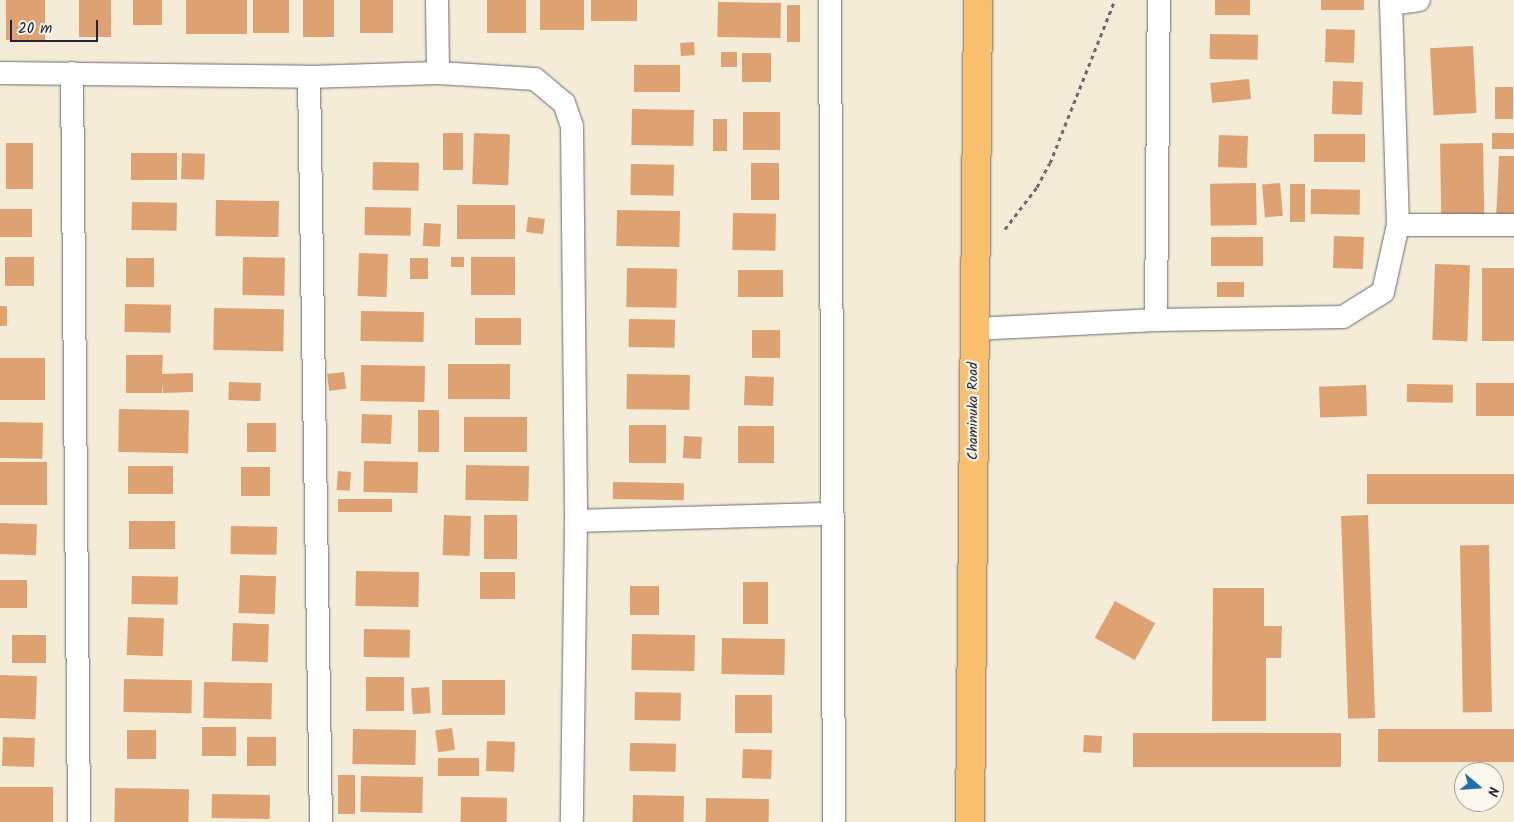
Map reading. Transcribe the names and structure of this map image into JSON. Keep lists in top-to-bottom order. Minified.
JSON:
{"streets":{"main road":["Chaminuka Road"]},"scale_bar":"20 m","north":"right"}
